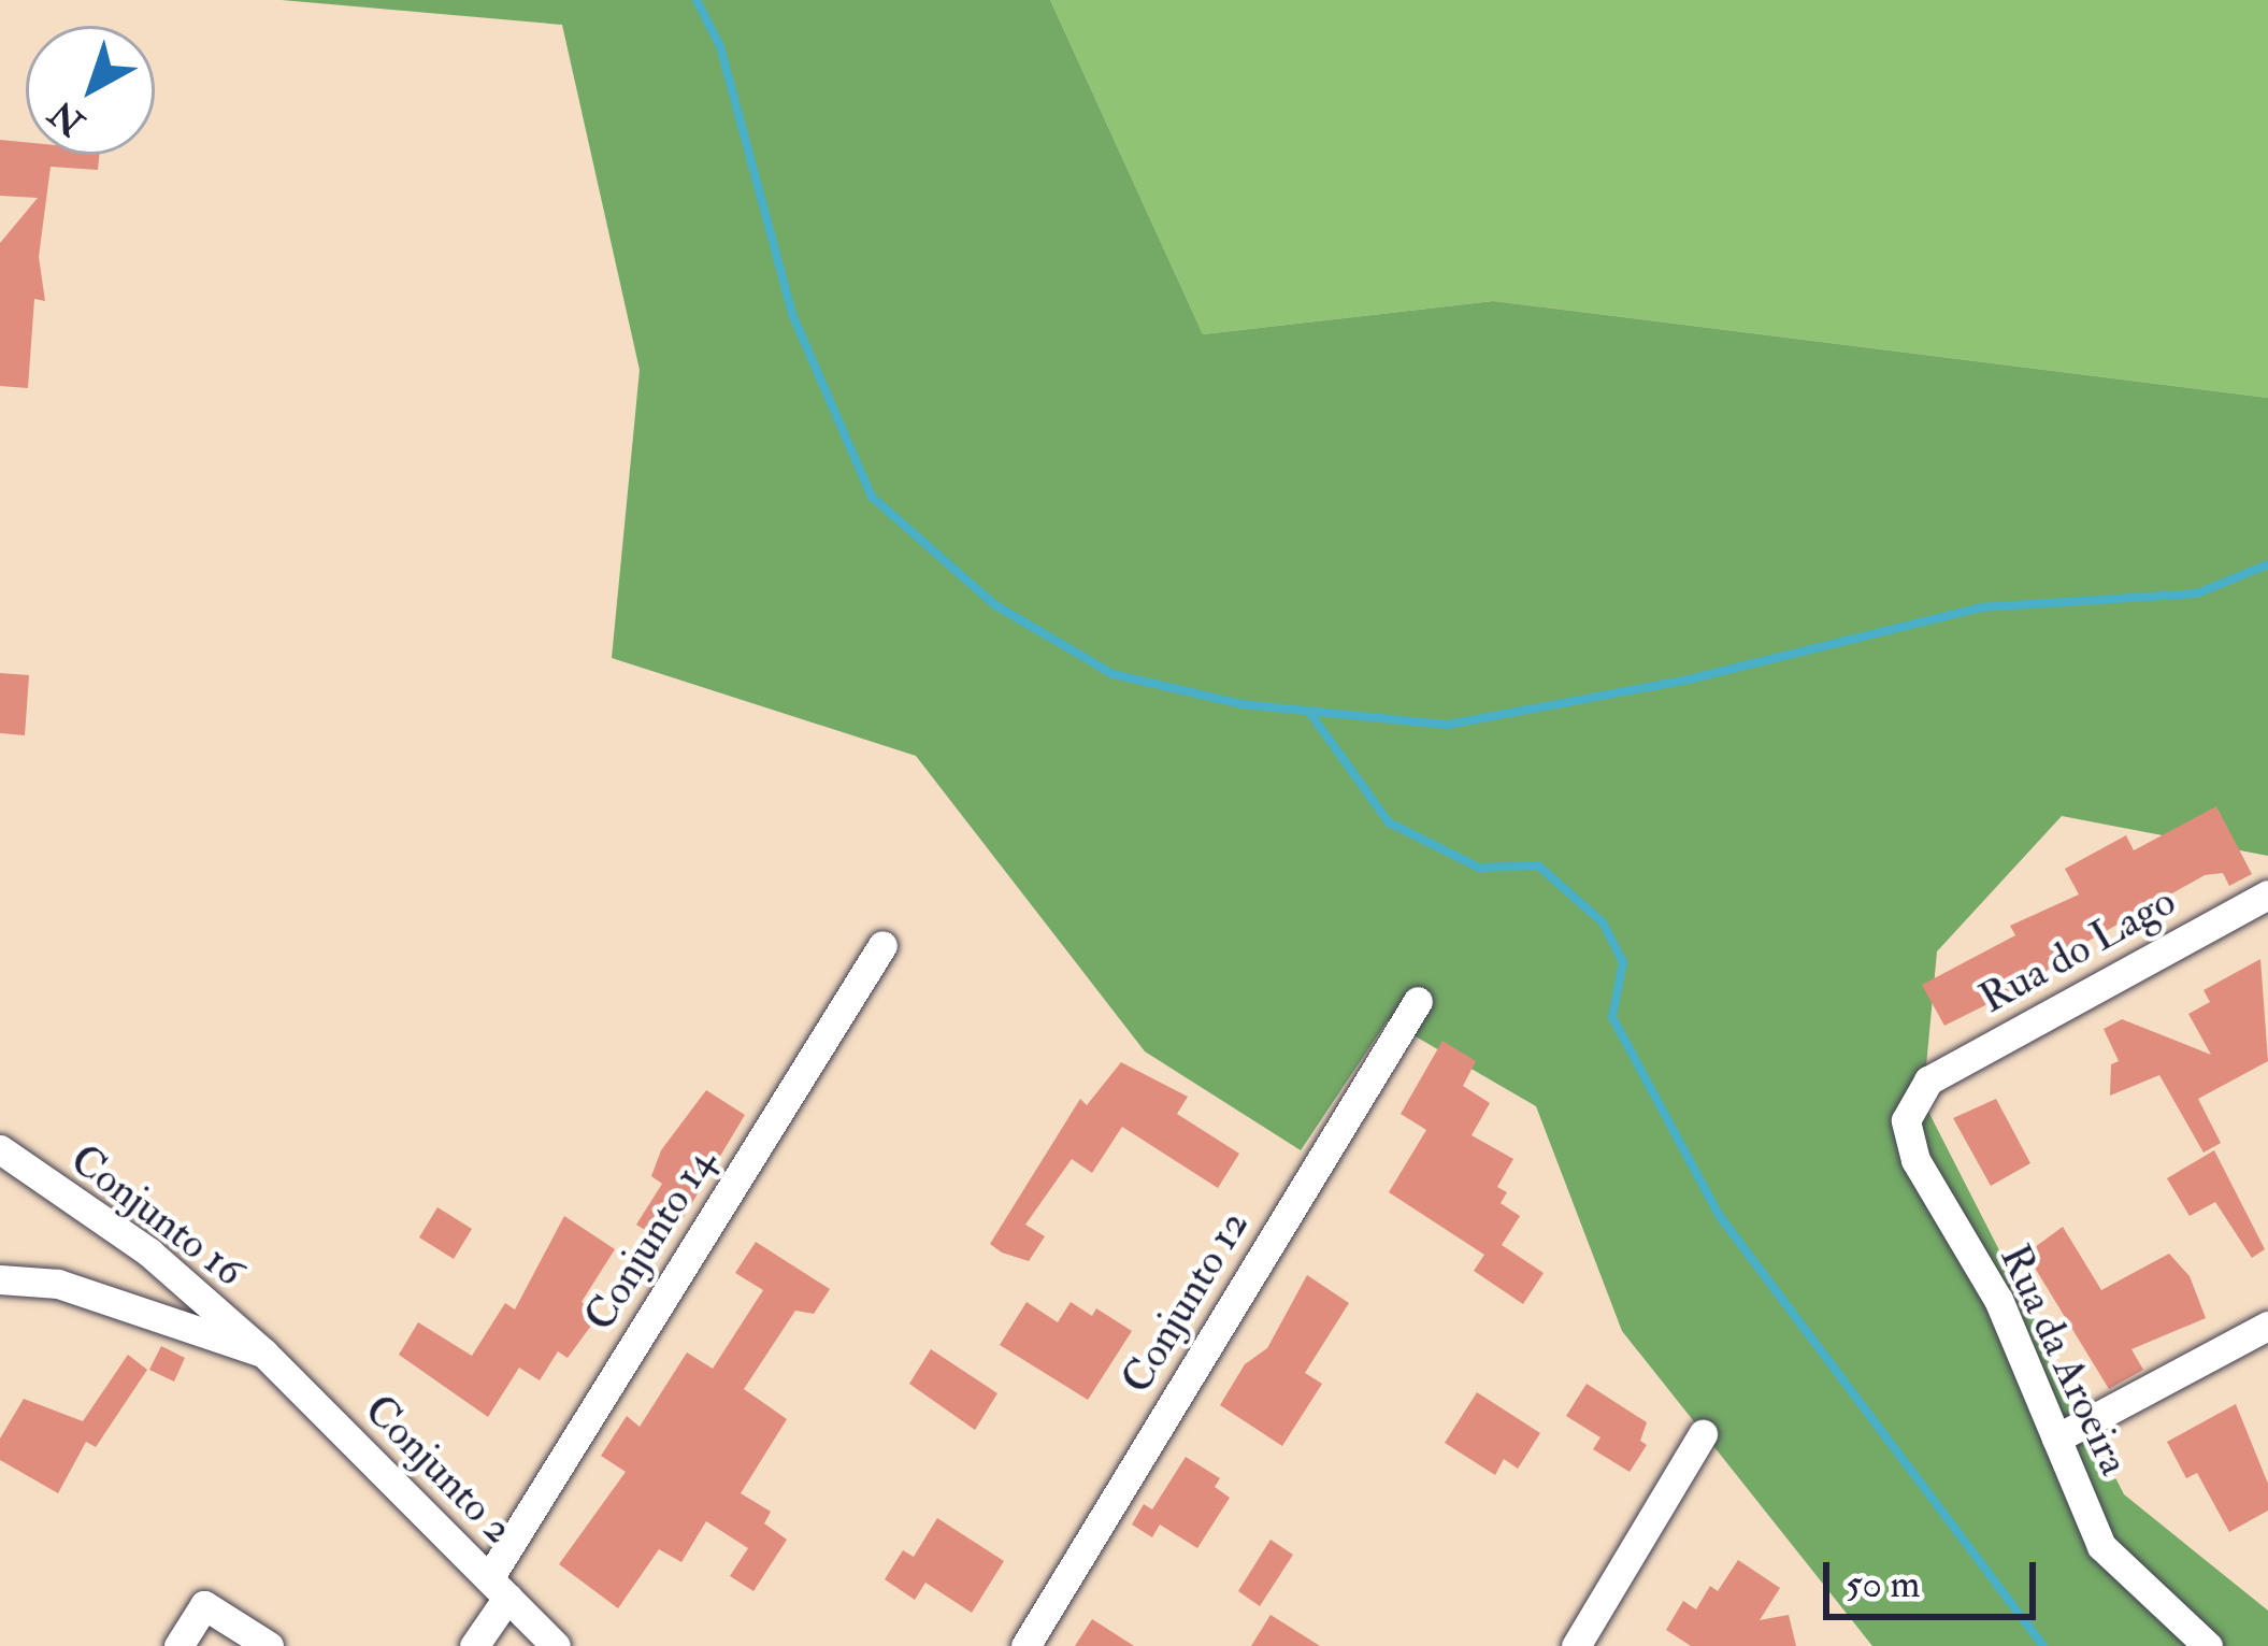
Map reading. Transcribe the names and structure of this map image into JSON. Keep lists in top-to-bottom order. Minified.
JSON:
{"streets":{"street":["Rua do Lago","Conjunto 16","Conjunto 14","Conjunto 12","Rua da Aroeira","Conjunto 2"]},"crossings":[["Rua do Lago","Rua da Aroeira"],["Conjunto 16","Conjunto 2"],["Conjunto 14","Conjunto 2"]],"scale_bar":"50 m","north":"bottom left"}
